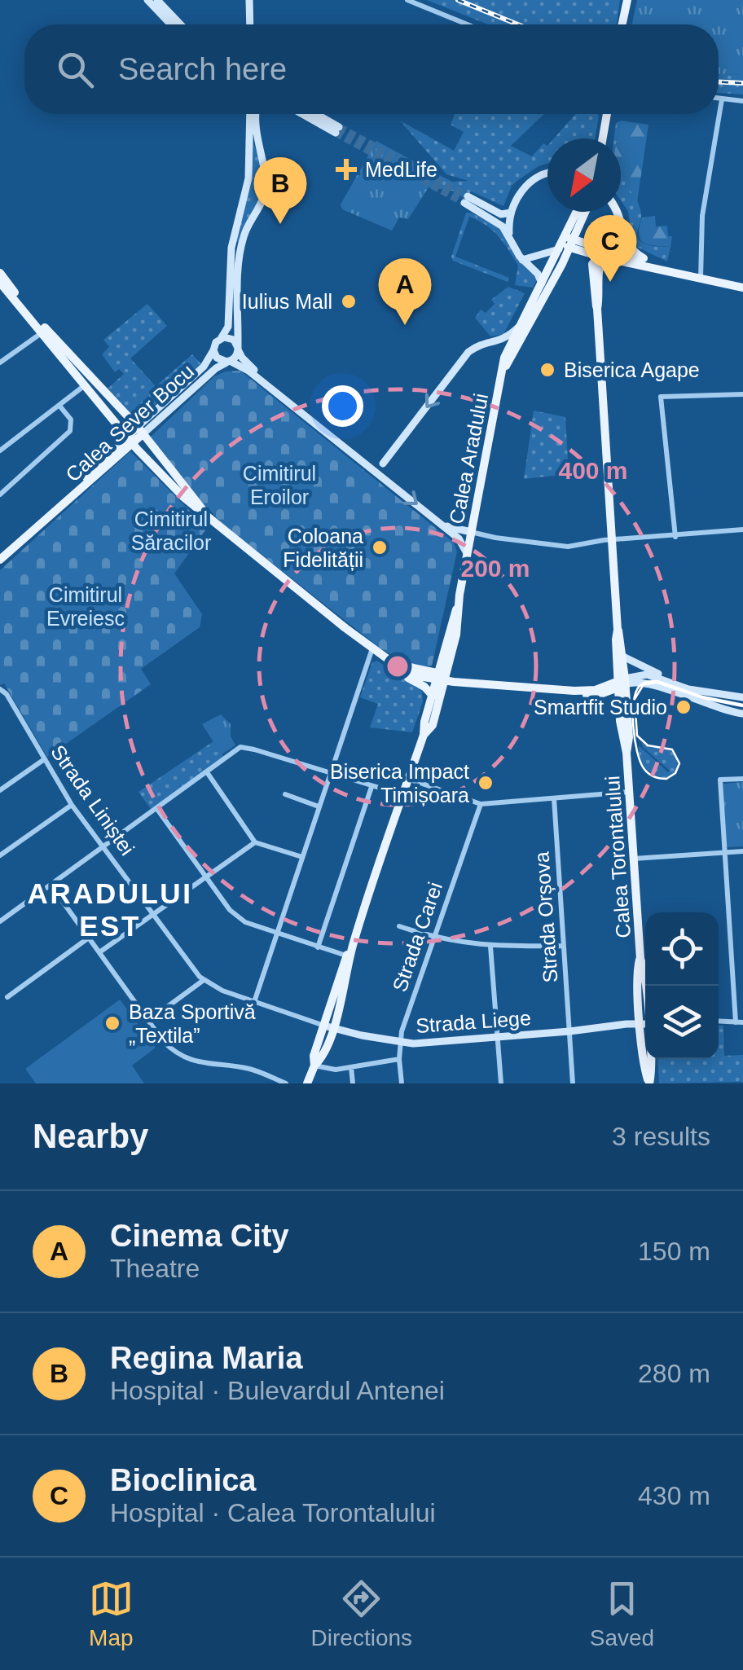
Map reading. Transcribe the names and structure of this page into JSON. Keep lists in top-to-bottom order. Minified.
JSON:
{"streets":{"main road":["Calea Sever Bocu","Calea Aradului","Calea Torontalului","Strada Liege"],"street":["Strada Liniștei","Strada Orșova","Strada Carei"]},"crossings":[["Calea Aradului","Strada Liniștei"],["Calea Aradului","Strada Liege"],["Strada Liniștei","Strada Liege"],["Strada Orșova","Strada Liege"],["Strada Carei","Strada Liege"]],"districts":["ARADULUI EST"],"parks":["Cimitirul Eroilor","Cimitirul Săracilor","Cimitirul Evreiesc"],"places":{"health":["MedLife"],"other":["Iulius Mall","Biserica Agape","Coloana Fidelității","Smartfit Studio","Biserica Impact Timișoara","Baza Sportivă „Textila”"]},"north":"bottom left","page":{"search":"Search here","pins":["B","C","A"],"heading":["Nearby","3 results"],"list":[{"mark":"A","name":"Cinema City","note":"Theatre","value":"150 m"},{"mark":"B","name":"Regina Maria","note":"Hospital · Bulevardul Antenei","value":"280 m"},{"mark":"C","name":"Bioclinica","note":"Hospital · Calea Torontalului","value":"430 m"}],"nav":["Map","Directions","Saved"]},"rings":["400 m","200 m"]}
